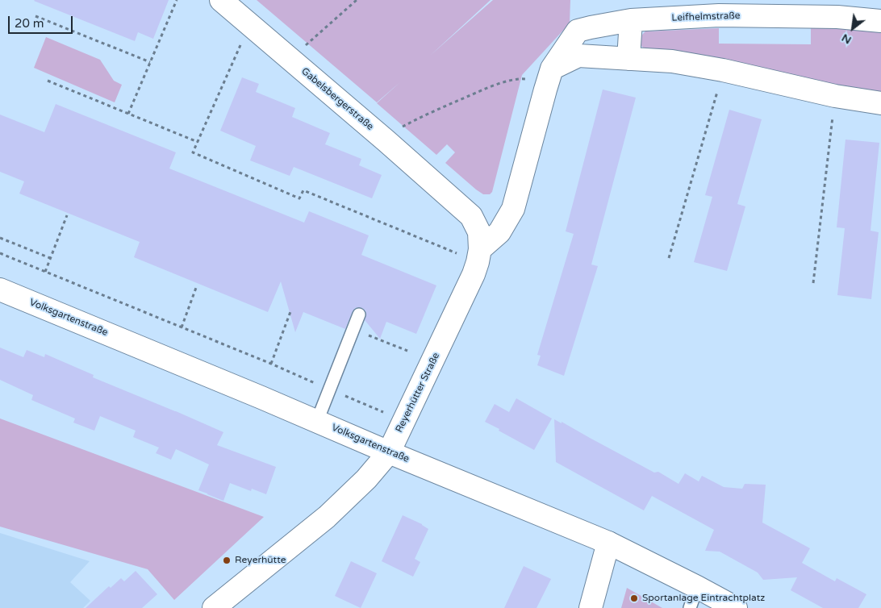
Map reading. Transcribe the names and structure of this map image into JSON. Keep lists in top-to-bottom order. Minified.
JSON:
{"streets":{"street":["Leifhelmstraße","Gabelsbergerstraße","Volksgartenstraße","Reyerhütter Straße"]},"crossings":[["Leifhelmstraße","Reyerhütter Straße"],["Gabelsbergerstraße","Reyerhütter Straße"],["Volksgartenstraße","Reyerhütter Straße"]],"places":["Reyerhütte","Sportanlage Eintrachtplatz"],"scale_bar":"20 m","north":"bottom left"}
